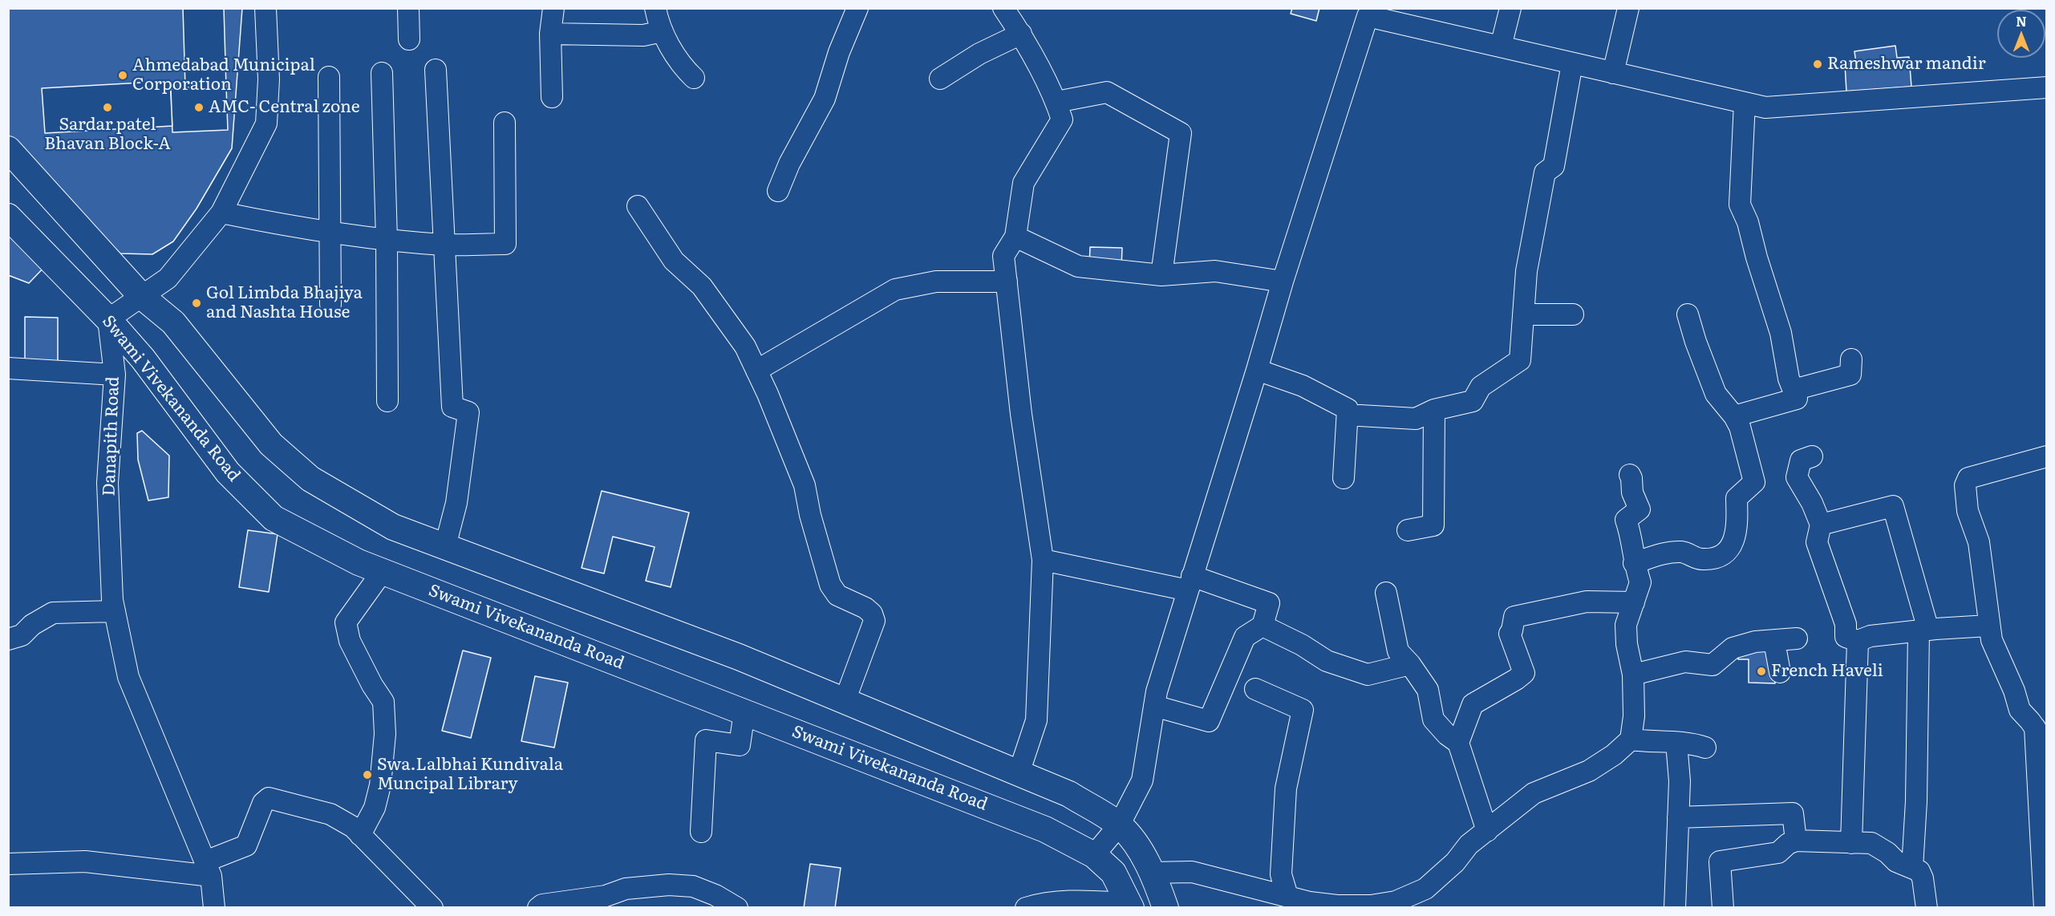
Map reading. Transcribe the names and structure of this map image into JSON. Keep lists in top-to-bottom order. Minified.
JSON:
{"streets":{"main road":["Swami Vivekananda Road"],"street":["Danapith Road"]},"crossings":[["Swami Vivekananda Road","Danapith Road"]],"places":["Rameshwar mandir","Ahmedabad Municipal Corporation","Sardar patel Bhavan Block-A","AMC- Central zone","Gol Limbda Bhajiya and Nashta House","French Haveli","Swa.Lalbhai Kundivala Muncipal Library"],"north":"top"}
